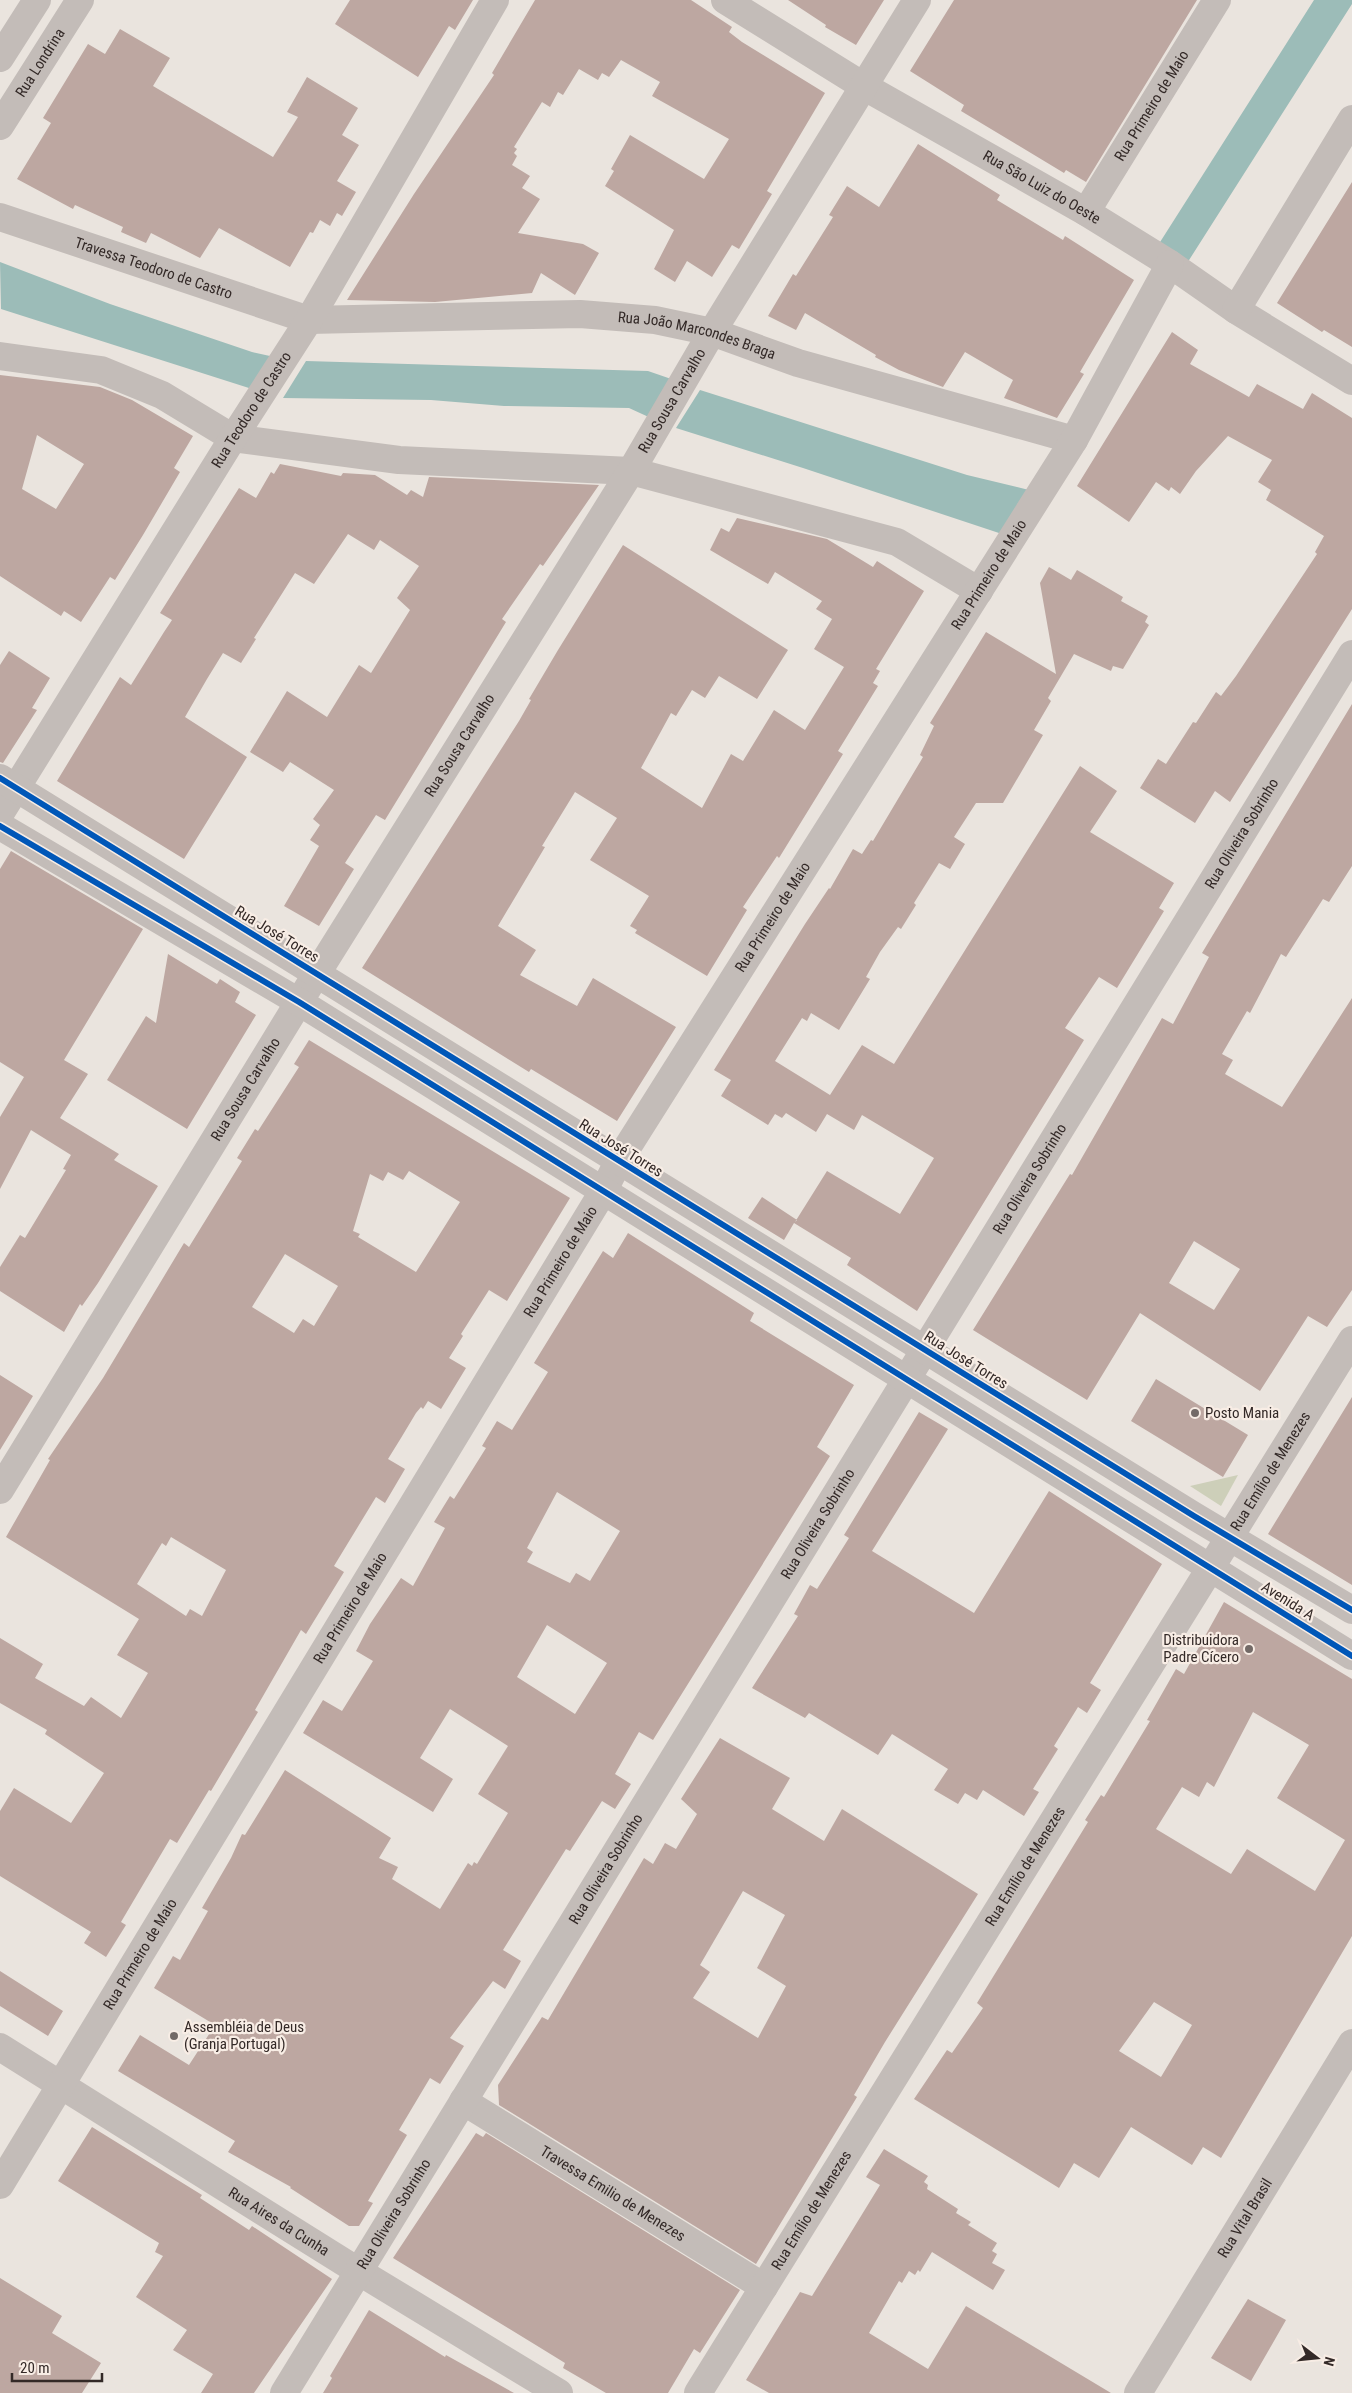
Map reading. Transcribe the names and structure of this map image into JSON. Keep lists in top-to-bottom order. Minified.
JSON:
{"streets":{"street":["Rua Londrina","Rua Primeiro de Maio","Rua São Luiz do Oeste","Travessa Teodoro de Castro","Rua João Marcondes Braga","Rua Sousa Carvalho","Rua Teodoro de Castro","Rua Oliveira Sobrinho","Rua José Torres","Rua Emílio de Menezes","Avenida A","Travessa Emilio de Menezes","Rua Vital Brasil","Rua Aires da Cunha"]},"crossings":[["Rua Primeiro de Maio","Rua São Luiz do Oeste"],["Rua Primeiro de Maio","Rua João Marcondes Braga"],["Rua Primeiro de Maio","Rua José Torres"],["Rua Primeiro de Maio","Rua Aires da Cunha"],["Rua São Luiz do Oeste","Rua Sousa Carvalho"],["Travessa Teodoro de Castro","Rua João Marcondes Braga"],["Travessa Teodoro de Castro","Rua Teodoro de Castro"],["Rua João Marcondes Braga","Rua Sousa Carvalho"],["Rua João Marcondes Braga","Rua Teodoro de Castro"],["Rua Sousa Carvalho","Rua José Torres"],["Rua Teodoro de Castro","Rua José Torres"],["Rua Oliveira Sobrinho","Rua José Torres"],["Rua Oliveira Sobrinho","Travessa Emilio de Menezes"],["Rua Oliveira Sobrinho","Rua Aires da Cunha"],["Rua José Torres","Rua Emílio de Menezes"],["Rua José Torres","Avenida A"],["Rua Emílio de Menezes","Avenida A"],["Rua Emílio de Menezes","Travessa Emilio de Menezes"]],"places":["Posto Mania","Distribuidora Padre Cícero","Assembléia de Deus (Granja Portugal)"],"scale_bar":"20 m","north":"right"}
